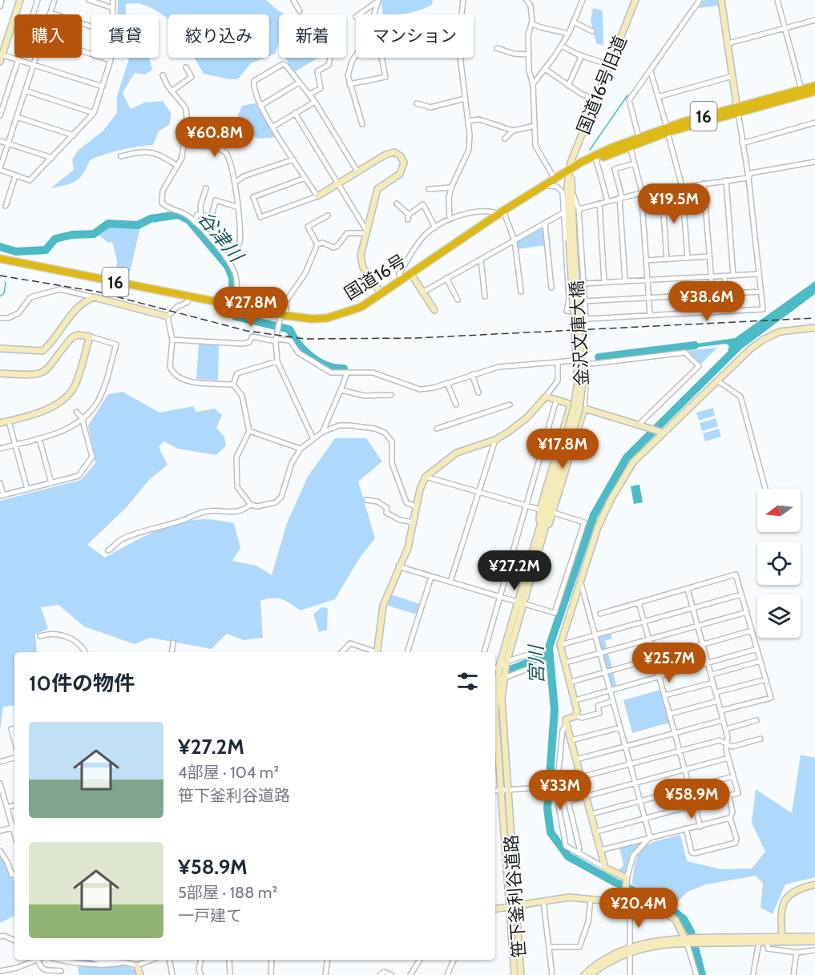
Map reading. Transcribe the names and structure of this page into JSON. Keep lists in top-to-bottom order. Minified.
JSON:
{"streets":{"highway":["16","国道16号"],"street":["国道16号旧道","金沢文庫大橋","笹下釜利谷道路"]},"crossings":[["国道16号旧道","国道16号"],["金沢文庫大橋","笹下釜利谷道路"]],"water":["谷津川","宮川"],"north":"left","page":{"chip":["購入","賃貸","絞り込み","新着","マンション"],"price":["¥60.8M","¥19.5M","¥38.6M","¥27.8M","¥17.8M","¥27.2M","¥25.7M","¥33M","¥58.9M","¥20.4M"],"heading":"10件の物件","list":[{"name":"¥27.2M","note":"4部屋 · 104 m² · 笹下釜利谷道路"},{"name":"¥58.9M","note":"5部屋 · 188 m² · 一戸建て"}]}}
